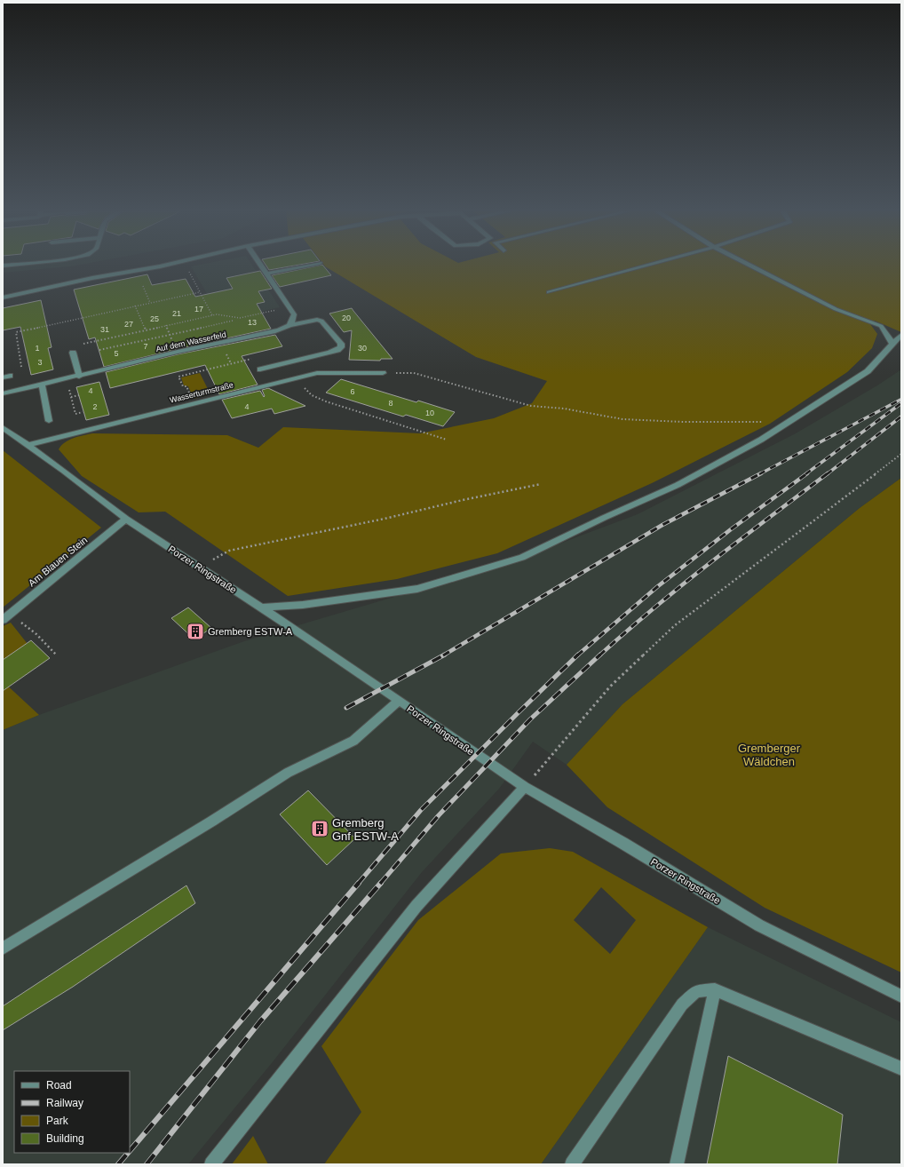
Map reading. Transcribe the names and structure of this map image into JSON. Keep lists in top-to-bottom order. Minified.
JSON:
{"streets":{"street":["Auf dem Wasserfeld","Wasserturmstraße","Am Blauen Stein","Porzer Ringstraße"]},"crossings":[["Wasserturmstraße","Porzer Ringstraße"],["Am Blauen Stein","Porzer Ringstraße"]],"parks":["Gremberger Wäldchen"],"places":{"building":["Gremberg ESTW-A","Gremberg Gnf ESTW-A"]},"house_numbers":["17","21","20","25","13","27","31","7","1","30","5","3","4","6","8","2","4","10"],"legend":["Road","Railway","Park","Building"]}
